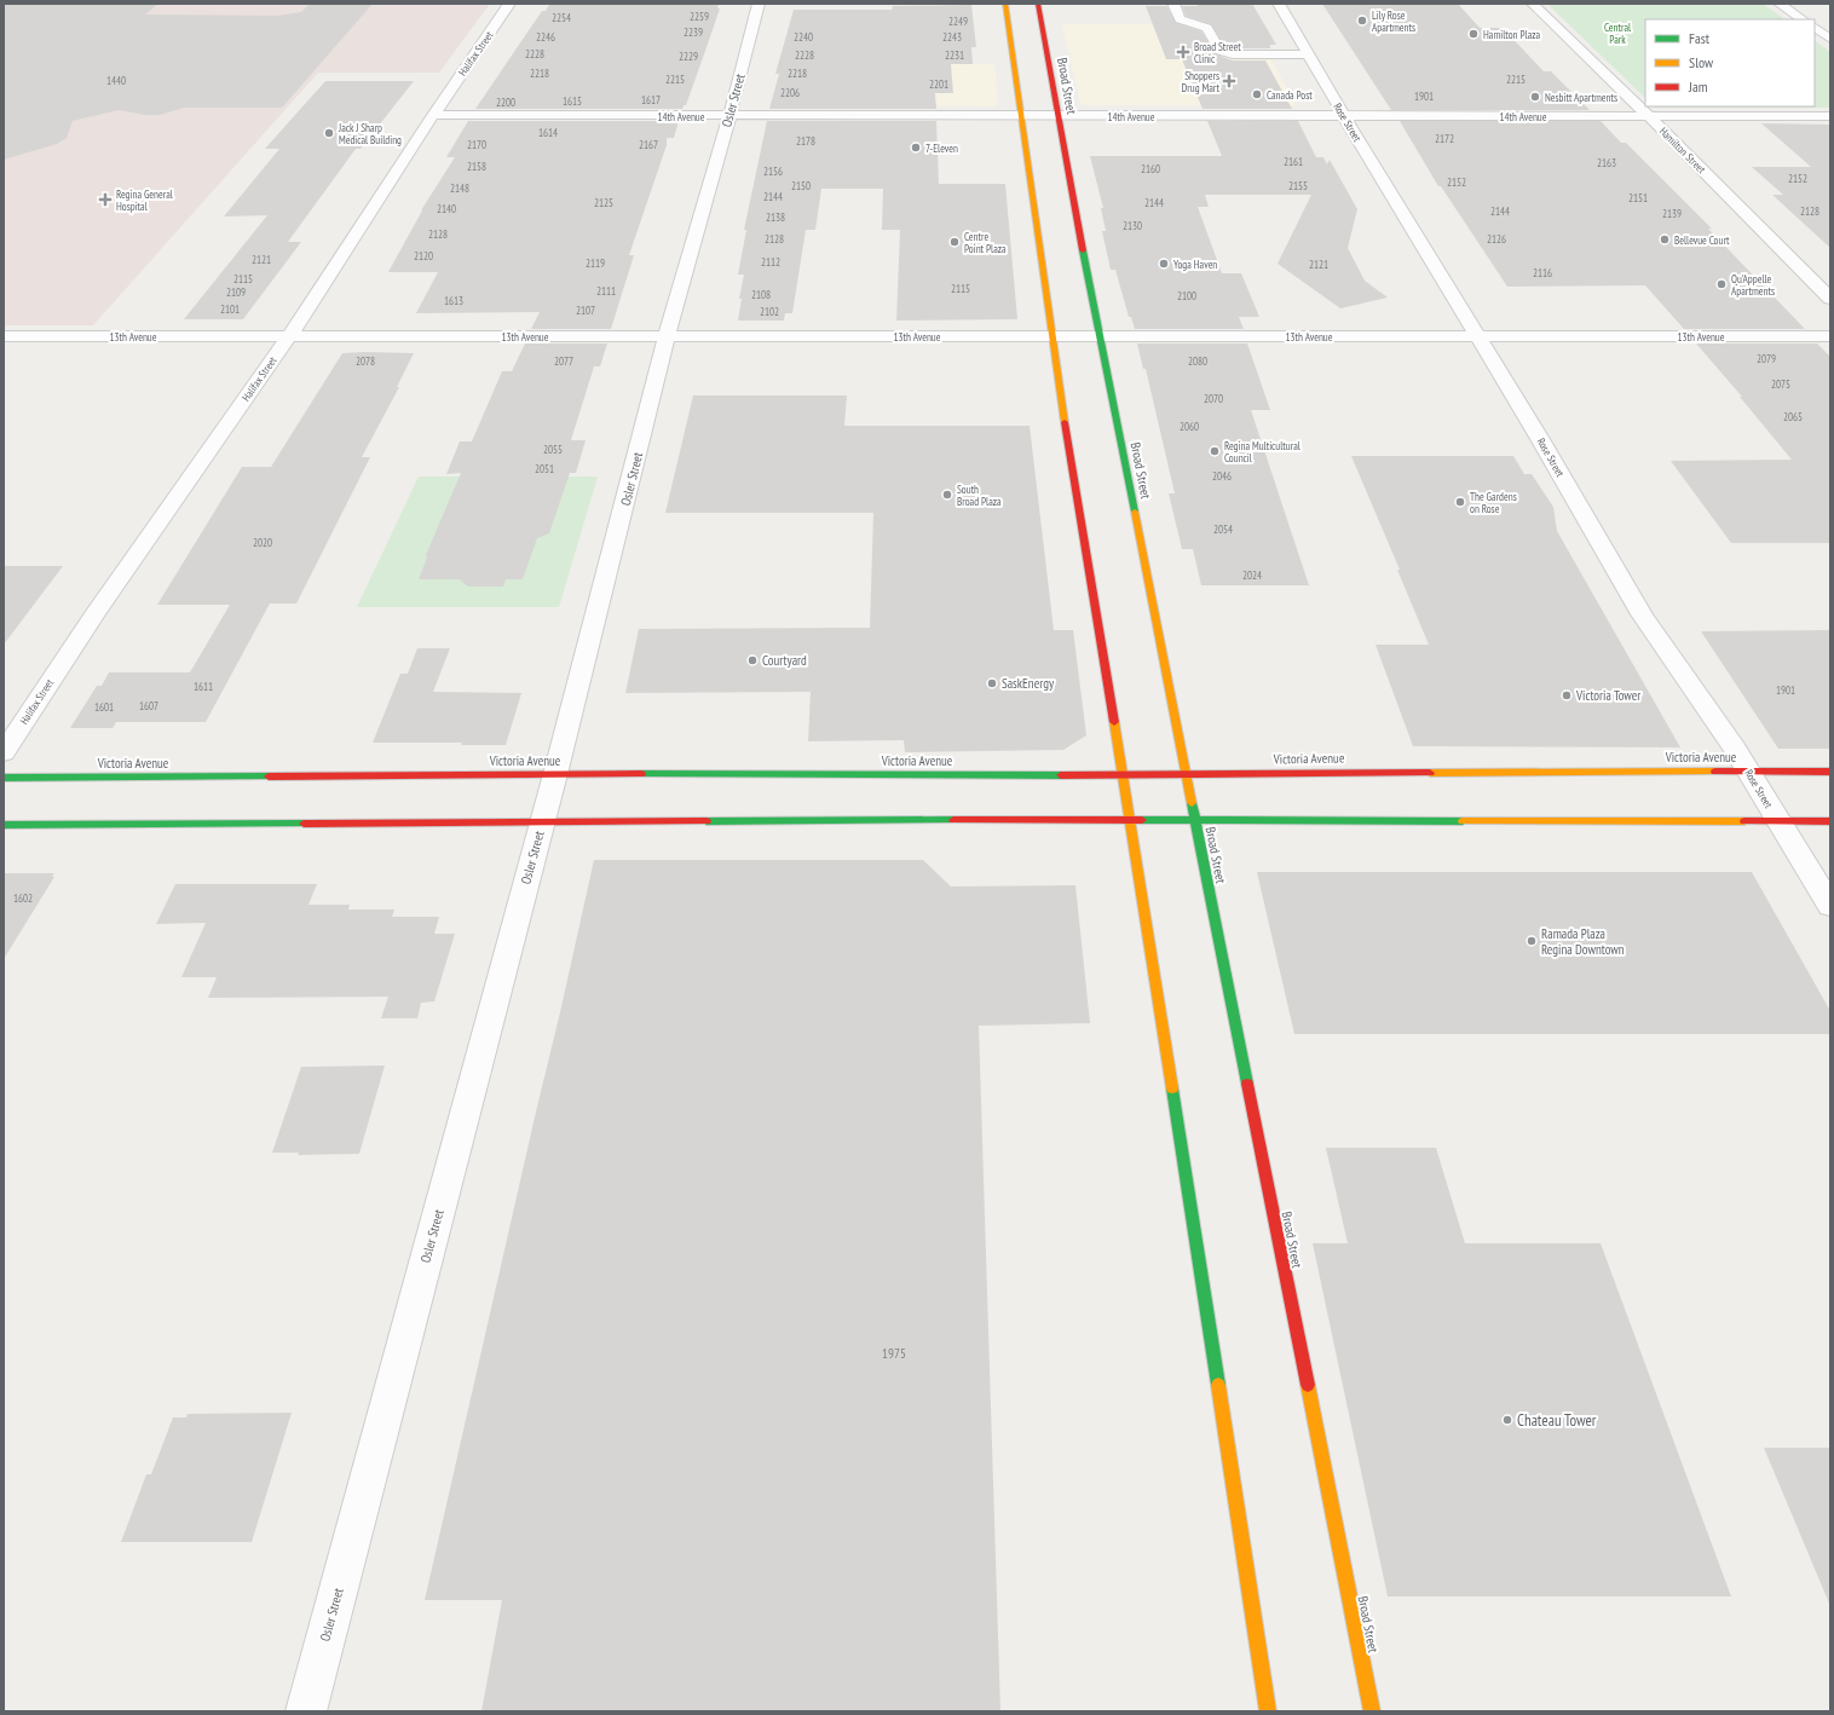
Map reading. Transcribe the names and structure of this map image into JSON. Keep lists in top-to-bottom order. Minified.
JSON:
{"streets":{"main road":["Broad Street","Victoria Avenue"],"street":["Halifax Street","Osler Street","14th Avenue","Rose Street","Hamilton Street","13th Avenue"]},"crossings":[["Halifax Street","14th Avenue"],["Halifax Street","13th Avenue"],["Broad Street","14th Avenue"],["Broad Street","13th Avenue"],["Broad Street","Victoria Avenue"],["Osler Street","14th Avenue"],["Osler Street","13th Avenue"],["Osler Street","Victoria Avenue"],["14th Avenue","Rose Street"],["14th Avenue","Hamilton Street"],["Rose Street","13th Avenue"],["Rose Street","Victoria Avenue"]],"parks":["Central Park"],"places":{"other":["Lily Rose Apartments","Hamilton Plaza","Canada Post","Nesbitt Apartments","Jack J Sharp Medical Building","7-Eleven","Bellevue Court","Centre Point Plaza","Yoga Haven","Qu'Appelle Apartments","Regina Multicultural Council","South Broad Plaza","The Gardens on Rose","Courtyard","SaskEnergy","Victoria Tower","Ramada Plaza Regina Downtown","Chateau Tower"],"health":["Broad Street Clinic","Shoppers Drug Mart","Regina General Hospital"]},"house_numbers":["2259","2254","2249","2239","2246","2240","2243","2228","2228","2231","2229","2218","2218","2215","2215","1440","2201","2206","1901","1617","1615","2200","1614","2172","2178","2170","2167","2161","2163","2158","2160","2156","2152","2152","2150","2155","2148","2144","2151","2125","2144","2140","2144","2128","2139","2138","2130","2128","2128","2126","2120","2121","2112","2119","2121","2116","2115","2115","2111","2109","2108","2100","1613","2101","2107","2102","2079","2078","2077","2080","2075","2070","2065","2060","2055","2051","2046","2054","2020","2024","1611","1901","1607","1601","1602","1975"],"legend":["Fast","Slow","Jam"]}
